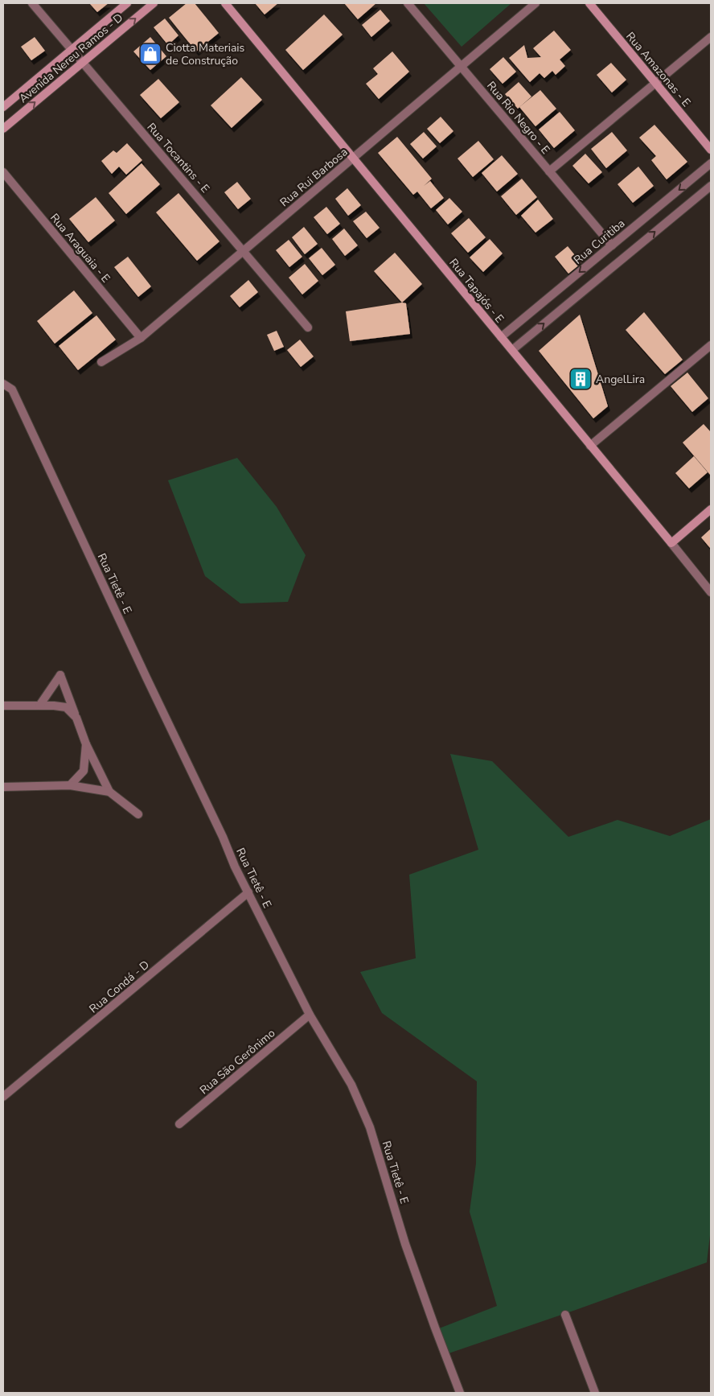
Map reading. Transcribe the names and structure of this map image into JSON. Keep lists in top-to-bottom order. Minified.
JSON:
{"streets":{"street":["Avenida Nereu Ramos - D","Rua Amazonas - E","Rua Rio Negro - E","Rua Tocantins - E","Rua Rui Barbosa","Rua Curitiba","Rua Araguaia - E","Rua Tapajós - E","Rua Tietê - E","Rua Condá - D","Rua São Gerônimo"]},"crossings":[["Avenida Nereu Ramos - D","Rua Tocantins - E"],["Rua Rio Negro - E","Rua Rui Barbosa"],["Rua Rio Negro - E","Rua Curitiba"],["Rua Tocantins - E","Rua Rui Barbosa"],["Rua Rui Barbosa","Rua Araguaia - E"],["Rua Rui Barbosa","Rua Tapajós - E"],["Rua Curitiba","Rua Tapajós - E"],["Rua Tietê - E","Rua Condá - D"],["Rua Tietê - E","Rua São Gerônimo"]],"places":{"shop":["Ciotta Materiais de Construção"],"building":["AngelLira"]}}
